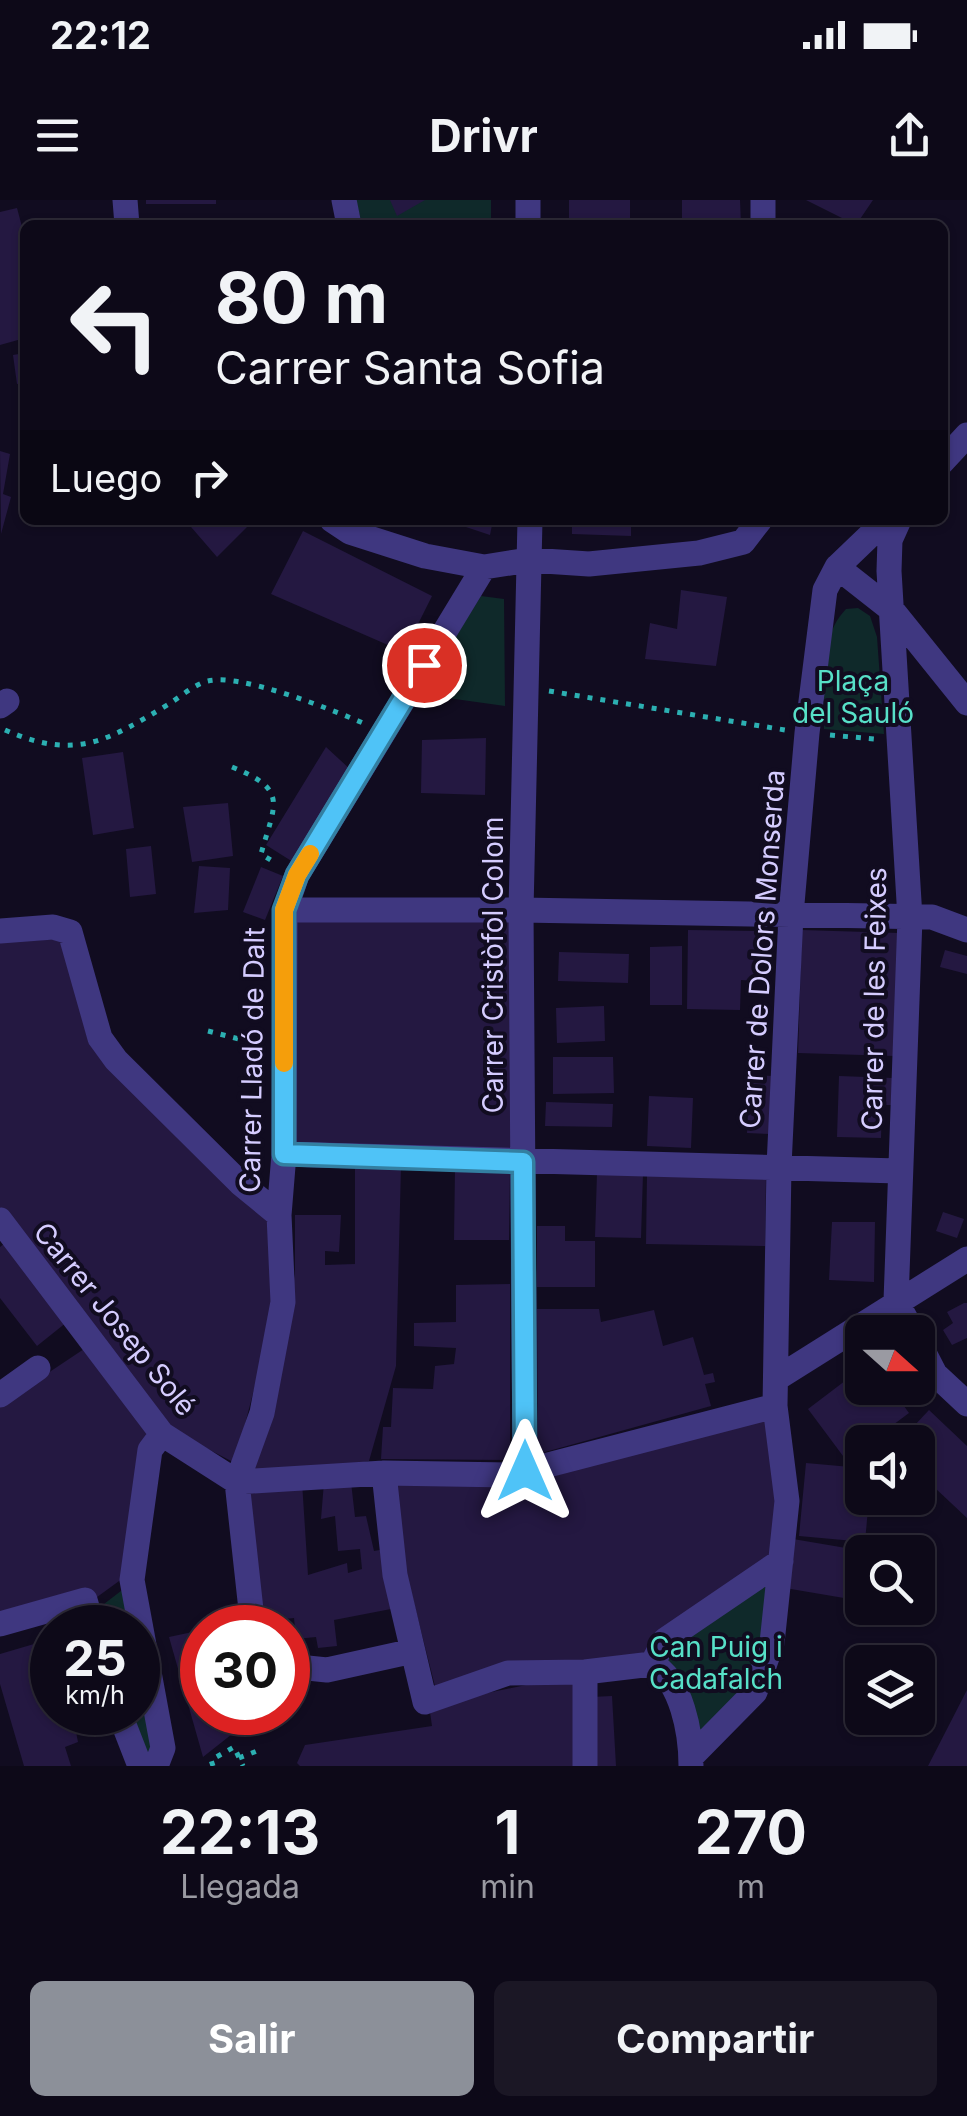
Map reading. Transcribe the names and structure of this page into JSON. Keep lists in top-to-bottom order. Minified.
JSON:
{"streets":{"street":["Carrer de Dolors Monserda","Carrer Cristòfol Colom","Carrer de les Feixes","Carrer Lladó de Dalt","Carrer Josep Solé"]},"crossings":[["Carrer Lladó de Dalt","Carrer Josep Solé"]],"parks":["Plaça del Sauló","Can Puig i Cadafalch"],"north":"right","page":{"status":"22:12","header":"Drivr","turn":["80 m","Carrer Santa Sofia"],"then":"Luego","speed":"25 km/h","limit":"30","eta":["22:13","Llegada","1","min","270","m"],"buttons":["Salir","Compartir"]}}
